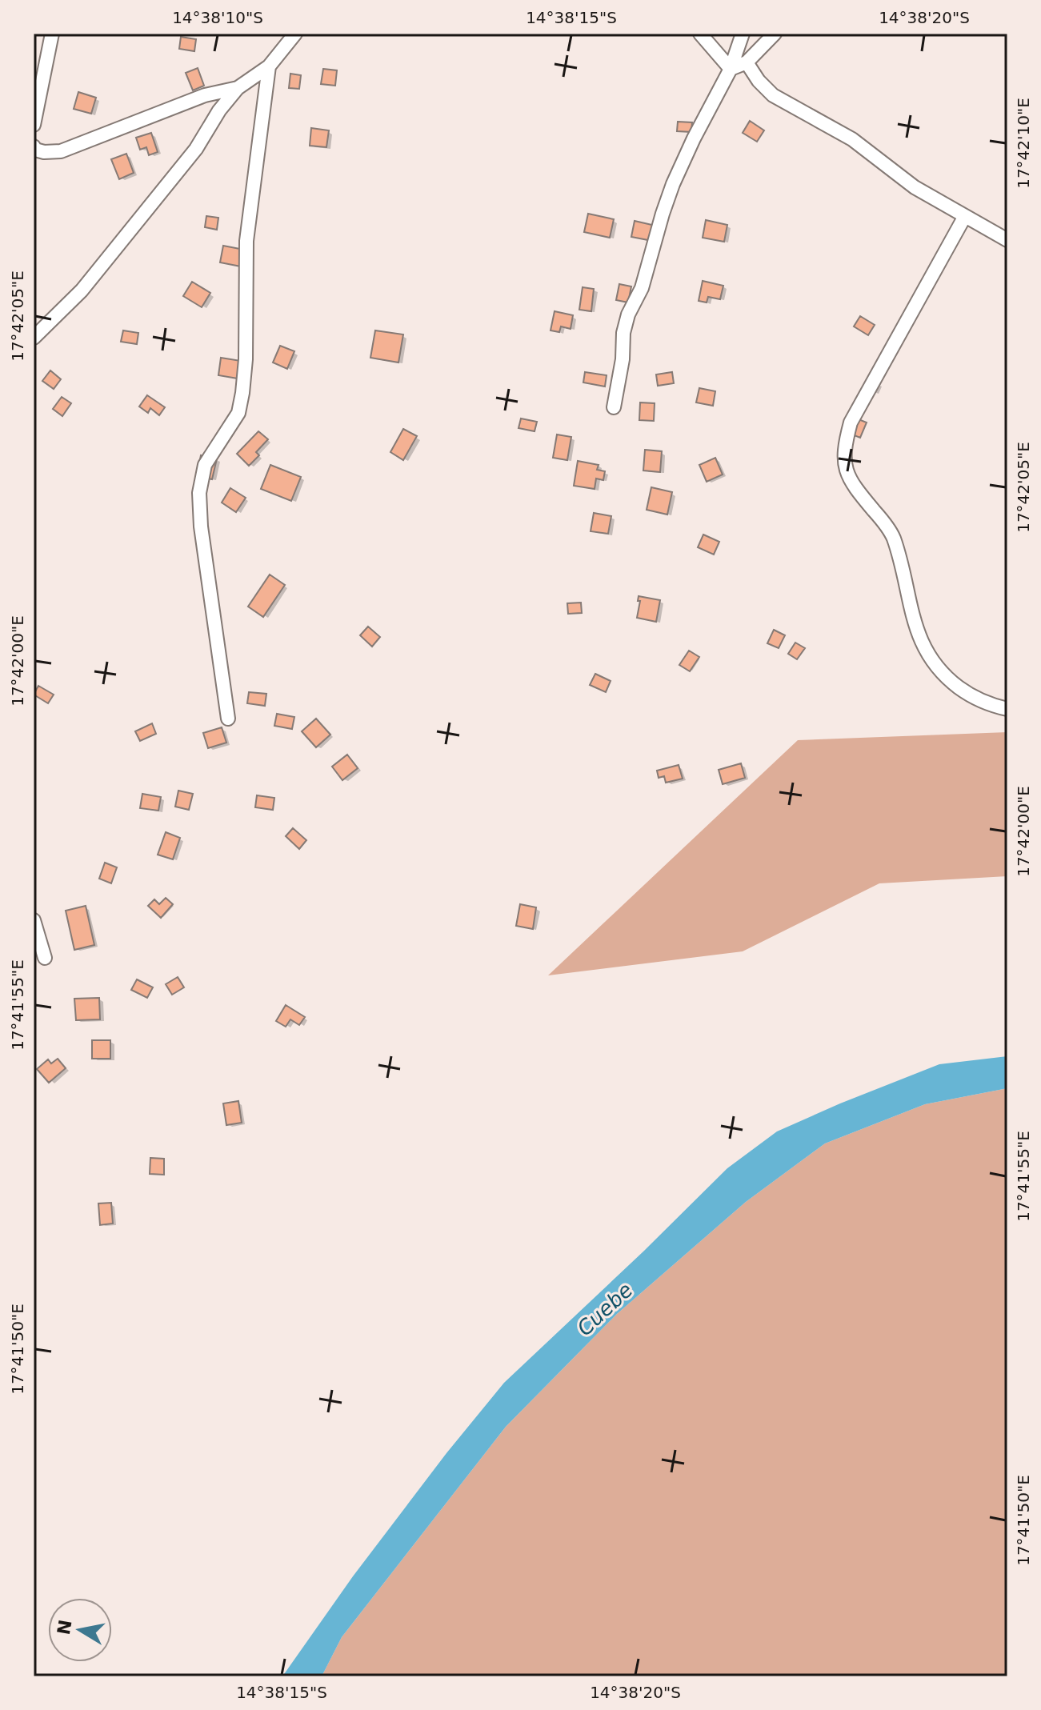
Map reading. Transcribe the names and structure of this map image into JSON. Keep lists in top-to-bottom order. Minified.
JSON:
{"water":["Cuebe"],"north":"left","coordinates":["14°38'10\"S","14°38'15\"S","14°38'20\"S","17°42'10\"E","17°42'05\"E","17°42'00\"E","17°41'55\"E","17°41'50\"E"]}
